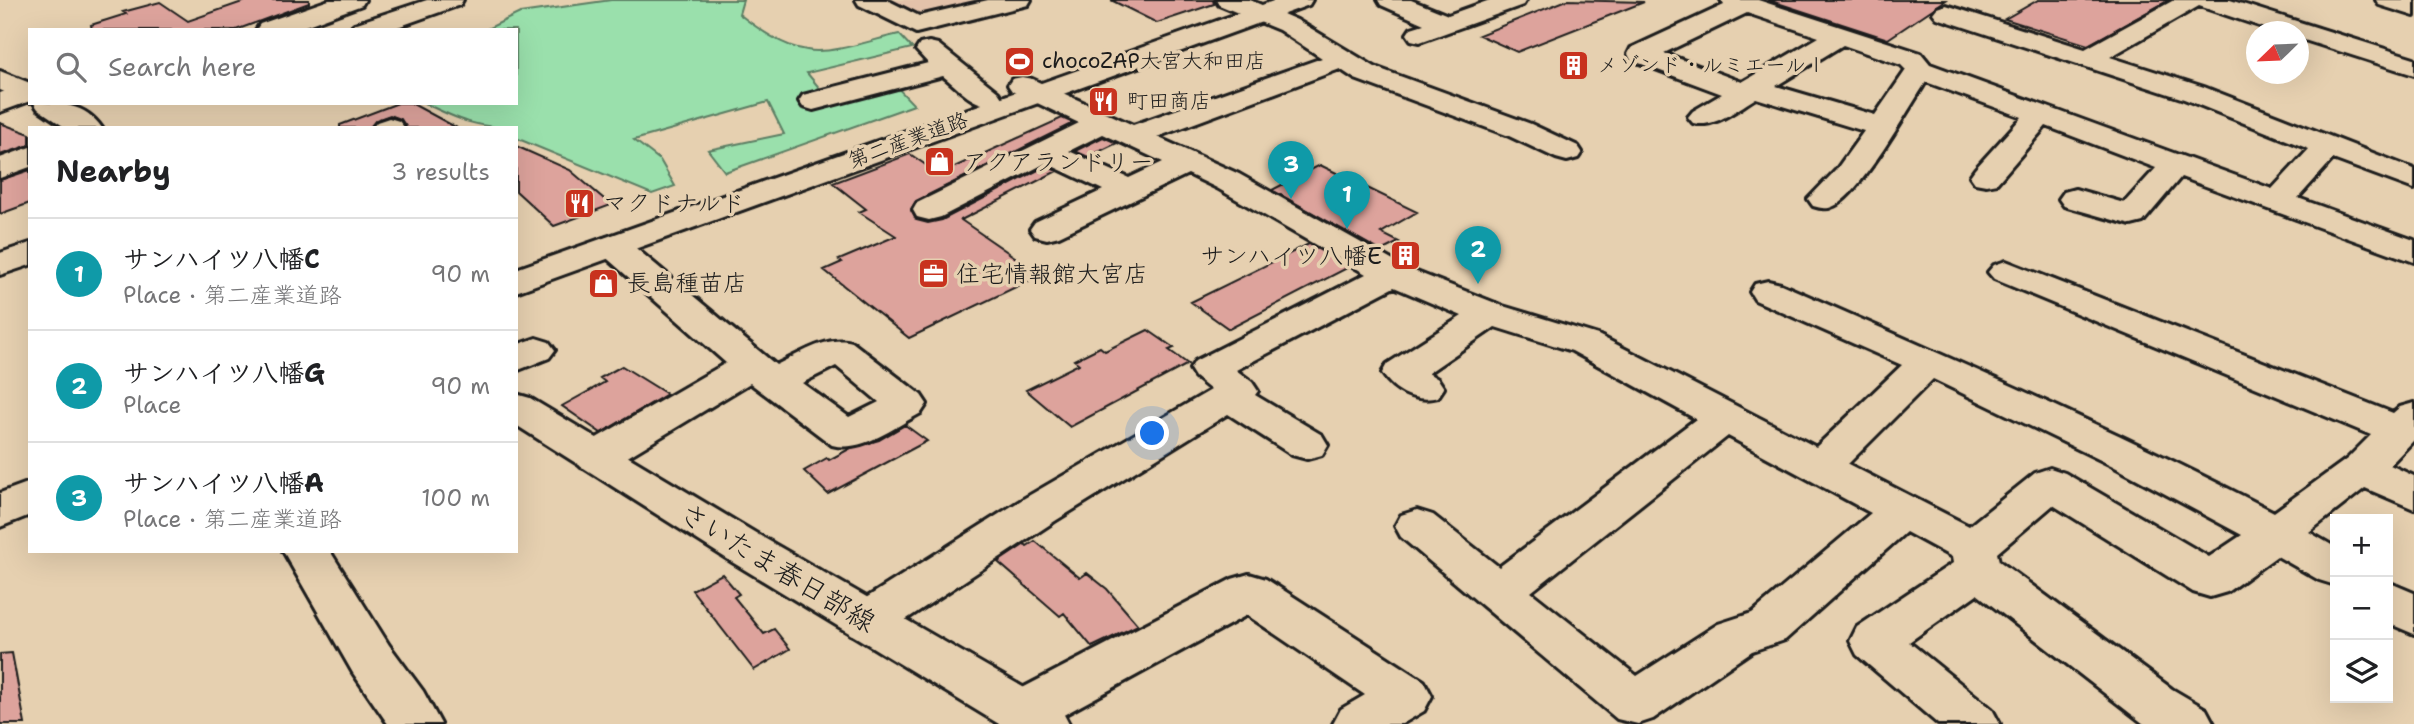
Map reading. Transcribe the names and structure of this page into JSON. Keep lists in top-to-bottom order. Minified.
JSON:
{"streets":{"street":["第二産業道路","さいたま春日部線"]},"places":{"sports":["chocoZAP大宮大和田店"],"building":["メゾンド・ルミエールⅠ","サンハイツ八幡E"],"restaurant":["町田商店","マクドナルド"],"shop":["アクアランドリー","長島種苗店"],"office":["住宅情報館大宮店"]},"north":"bottom left","page":{"search":"Search here","heading":["Nearby","3 results"],"pins":["3","1","2"],"list":[{"mark":"1","name":"サンハイツ八幡C","note":"Place · 第二産業道路","value":"90 m"},{"mark":"2","name":"サンハイツ八幡G","note":"Place","value":"90 m"},{"mark":"3","name":"サンハイツ八幡A","note":"Place · 第二産業道路","value":"100 m"}],"map_buttons":["+","−"]}}
